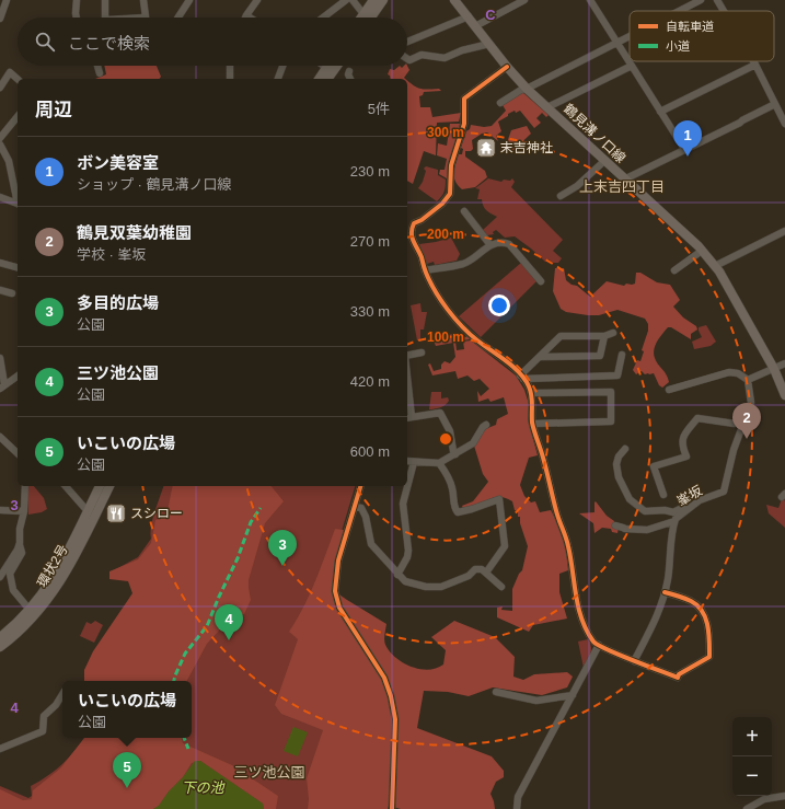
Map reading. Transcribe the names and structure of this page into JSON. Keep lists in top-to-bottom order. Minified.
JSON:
{"streets":{"main road":["鶴見溝ノ口線","環状2号"],"street":["峯坂"]},"districts":["上末吉四丁目","三ツ池公園"],"water":["下の池"],"places":{"temple":["末吉神社"],"restaurant":["スシロー"]},"legend":["自転車道","小道"],"page":{"search":"ここで検索","heading":["周辺","5件"],"pins":["1","2","3","4","5"],"list":[{"mark":"1","name":"ボン美容室","note":"ショップ · 鶴見溝ノ口線","value":"230 m"},{"mark":"2","name":"鶴見双葉幼稚園","note":"学校 · 峯坂","value":"270 m"},{"mark":"3","name":"多目的広場","note":"公園","value":"330 m"},{"mark":"4","name":"三ツ池公園","note":"公園","value":"420 m"},{"mark":"5","name":"いこいの広場","note":"公園","value":"600 m"}],"popup":["いこいの広場","公園"],"map_buttons":["+","−"]},"grid":{"columns":["C"],"rows":["3","4"]},"rings":["300 m","200 m","100 m"]}
